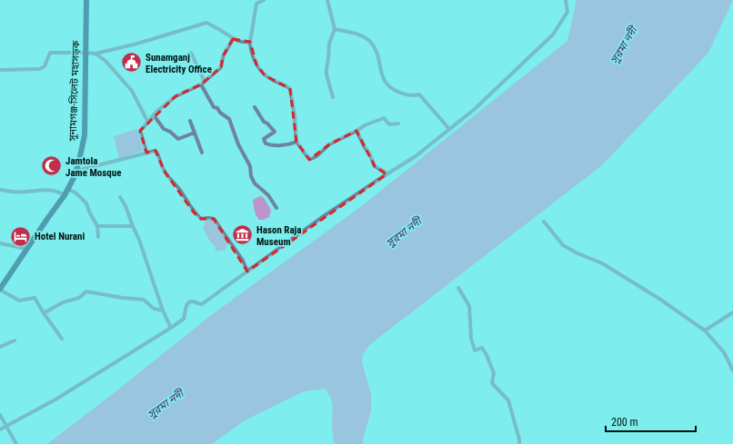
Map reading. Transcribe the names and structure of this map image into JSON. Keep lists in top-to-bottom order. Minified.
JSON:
{"streets":{"main road":["সুনামগঞ্জ-সিলেট মহাসড়ক"]},"water":["সুরমা নদী"],"places":{"public building":["Sunamganj Electricity Office"],"mosque":["Jamtola Jame Mosque"],"museum":["Hason Raja Museum"],"hotel":["Hotel Nurani"]},"scale_bar":"200 m"}
